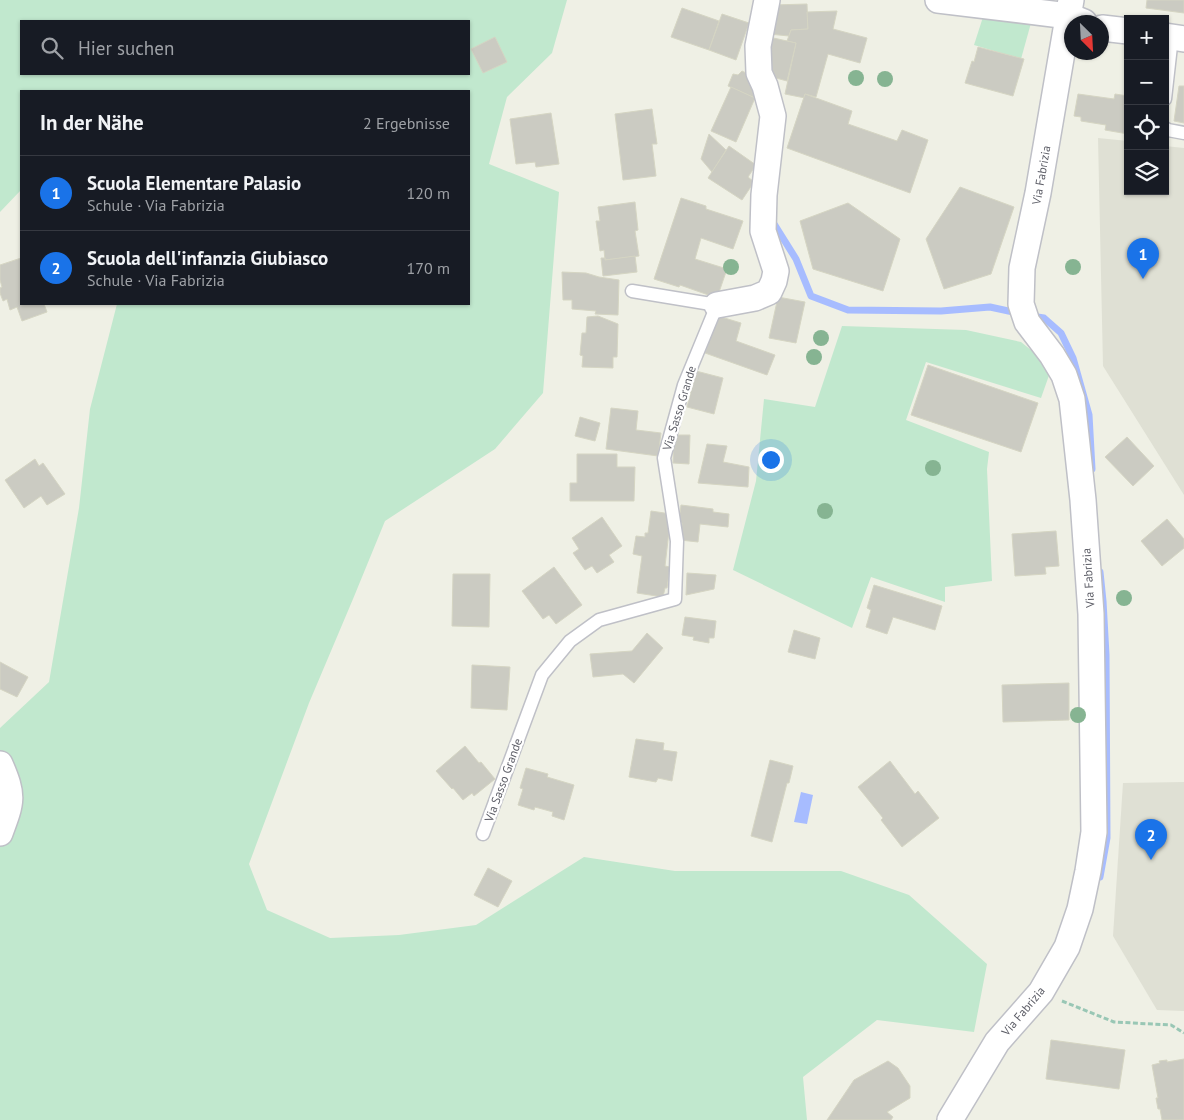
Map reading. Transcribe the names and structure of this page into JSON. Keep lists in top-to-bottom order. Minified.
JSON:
{"streets":{"street":["Via Fabrizia"],"lane":["Via Sasso Grande"]},"north":"bottom right","page":{"map_buttons":["+","−"],"search":"Hier suchen","heading":["In der Nähe","2 Ergebnisse"],"list":[{"mark":"1","name":"Scuola Elementare Palasio","note":"Schule · Via Fabrizia","value":"120 m"},{"mark":"2","name":"Scuola dell'infanzia Giubiasco","note":"Schule · Via Fabrizia","value":"170 m"}],"pins":["1","2"]}}
